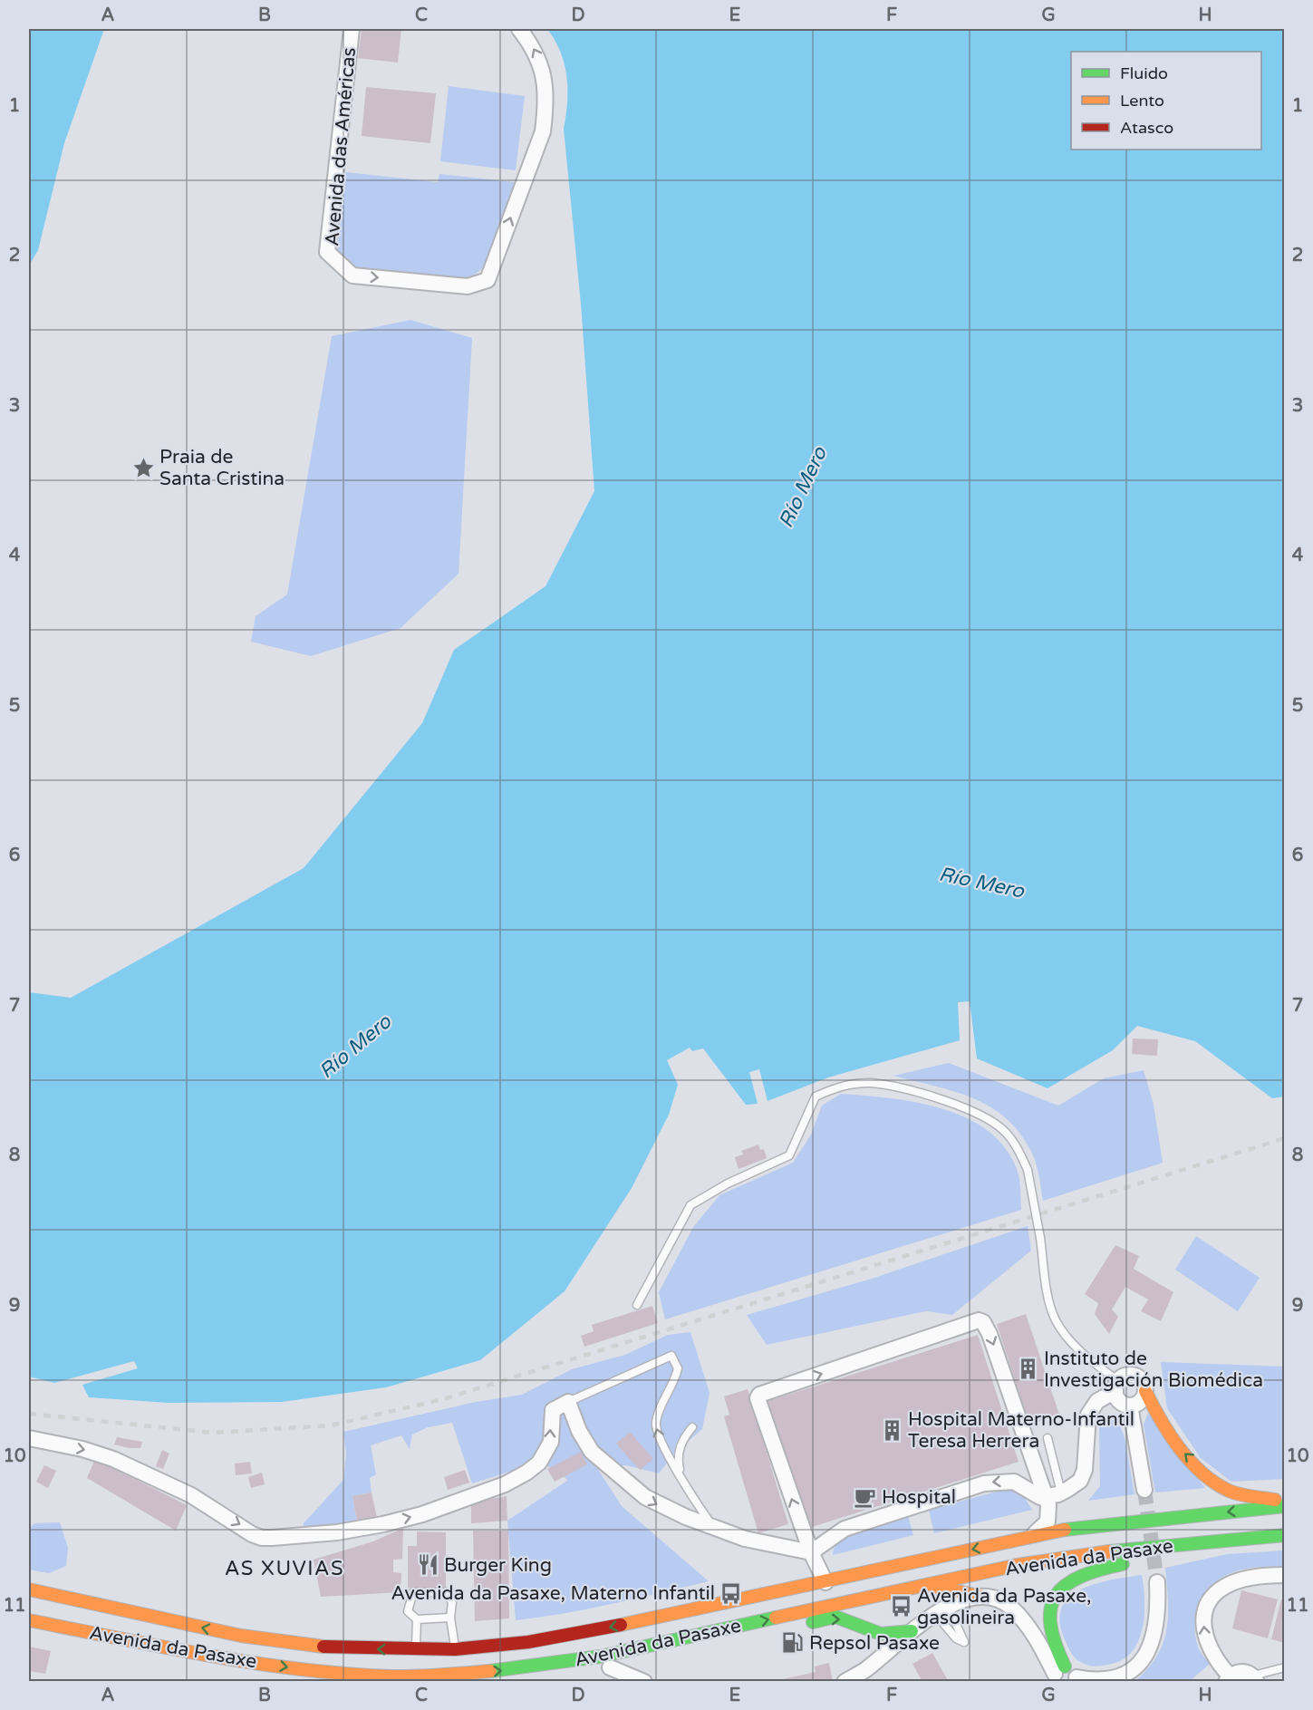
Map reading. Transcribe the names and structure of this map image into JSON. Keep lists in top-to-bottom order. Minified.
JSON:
{"streets":{"main road":["Avenida da Pasaxe"],"street":["Avenida das Américas"]},"districts":["AS XUVIAS"],"water":["Río Mero"],"places":{"place":["Praia de Santa Cristina"],"building":["Instituto de Investigación Biomédica","Hospital Materno-Infantil Teresa Herrera"],"cafe":["Hospital"],"restaurant":["Burger King"],"bus stop":["Avenida da Pasaxe, Materno Infantil","Avenida da Pasaxe, gasolineira"],"fuel station":["Repsol Pasaxe"]},"legend":["Fluido","Lento","Atasco"],"grid":{"columns":["A","B","C","D","E","F","G","H"],"rows":["1","2","3","4","5","6","7","8","9","10","11"]}}
